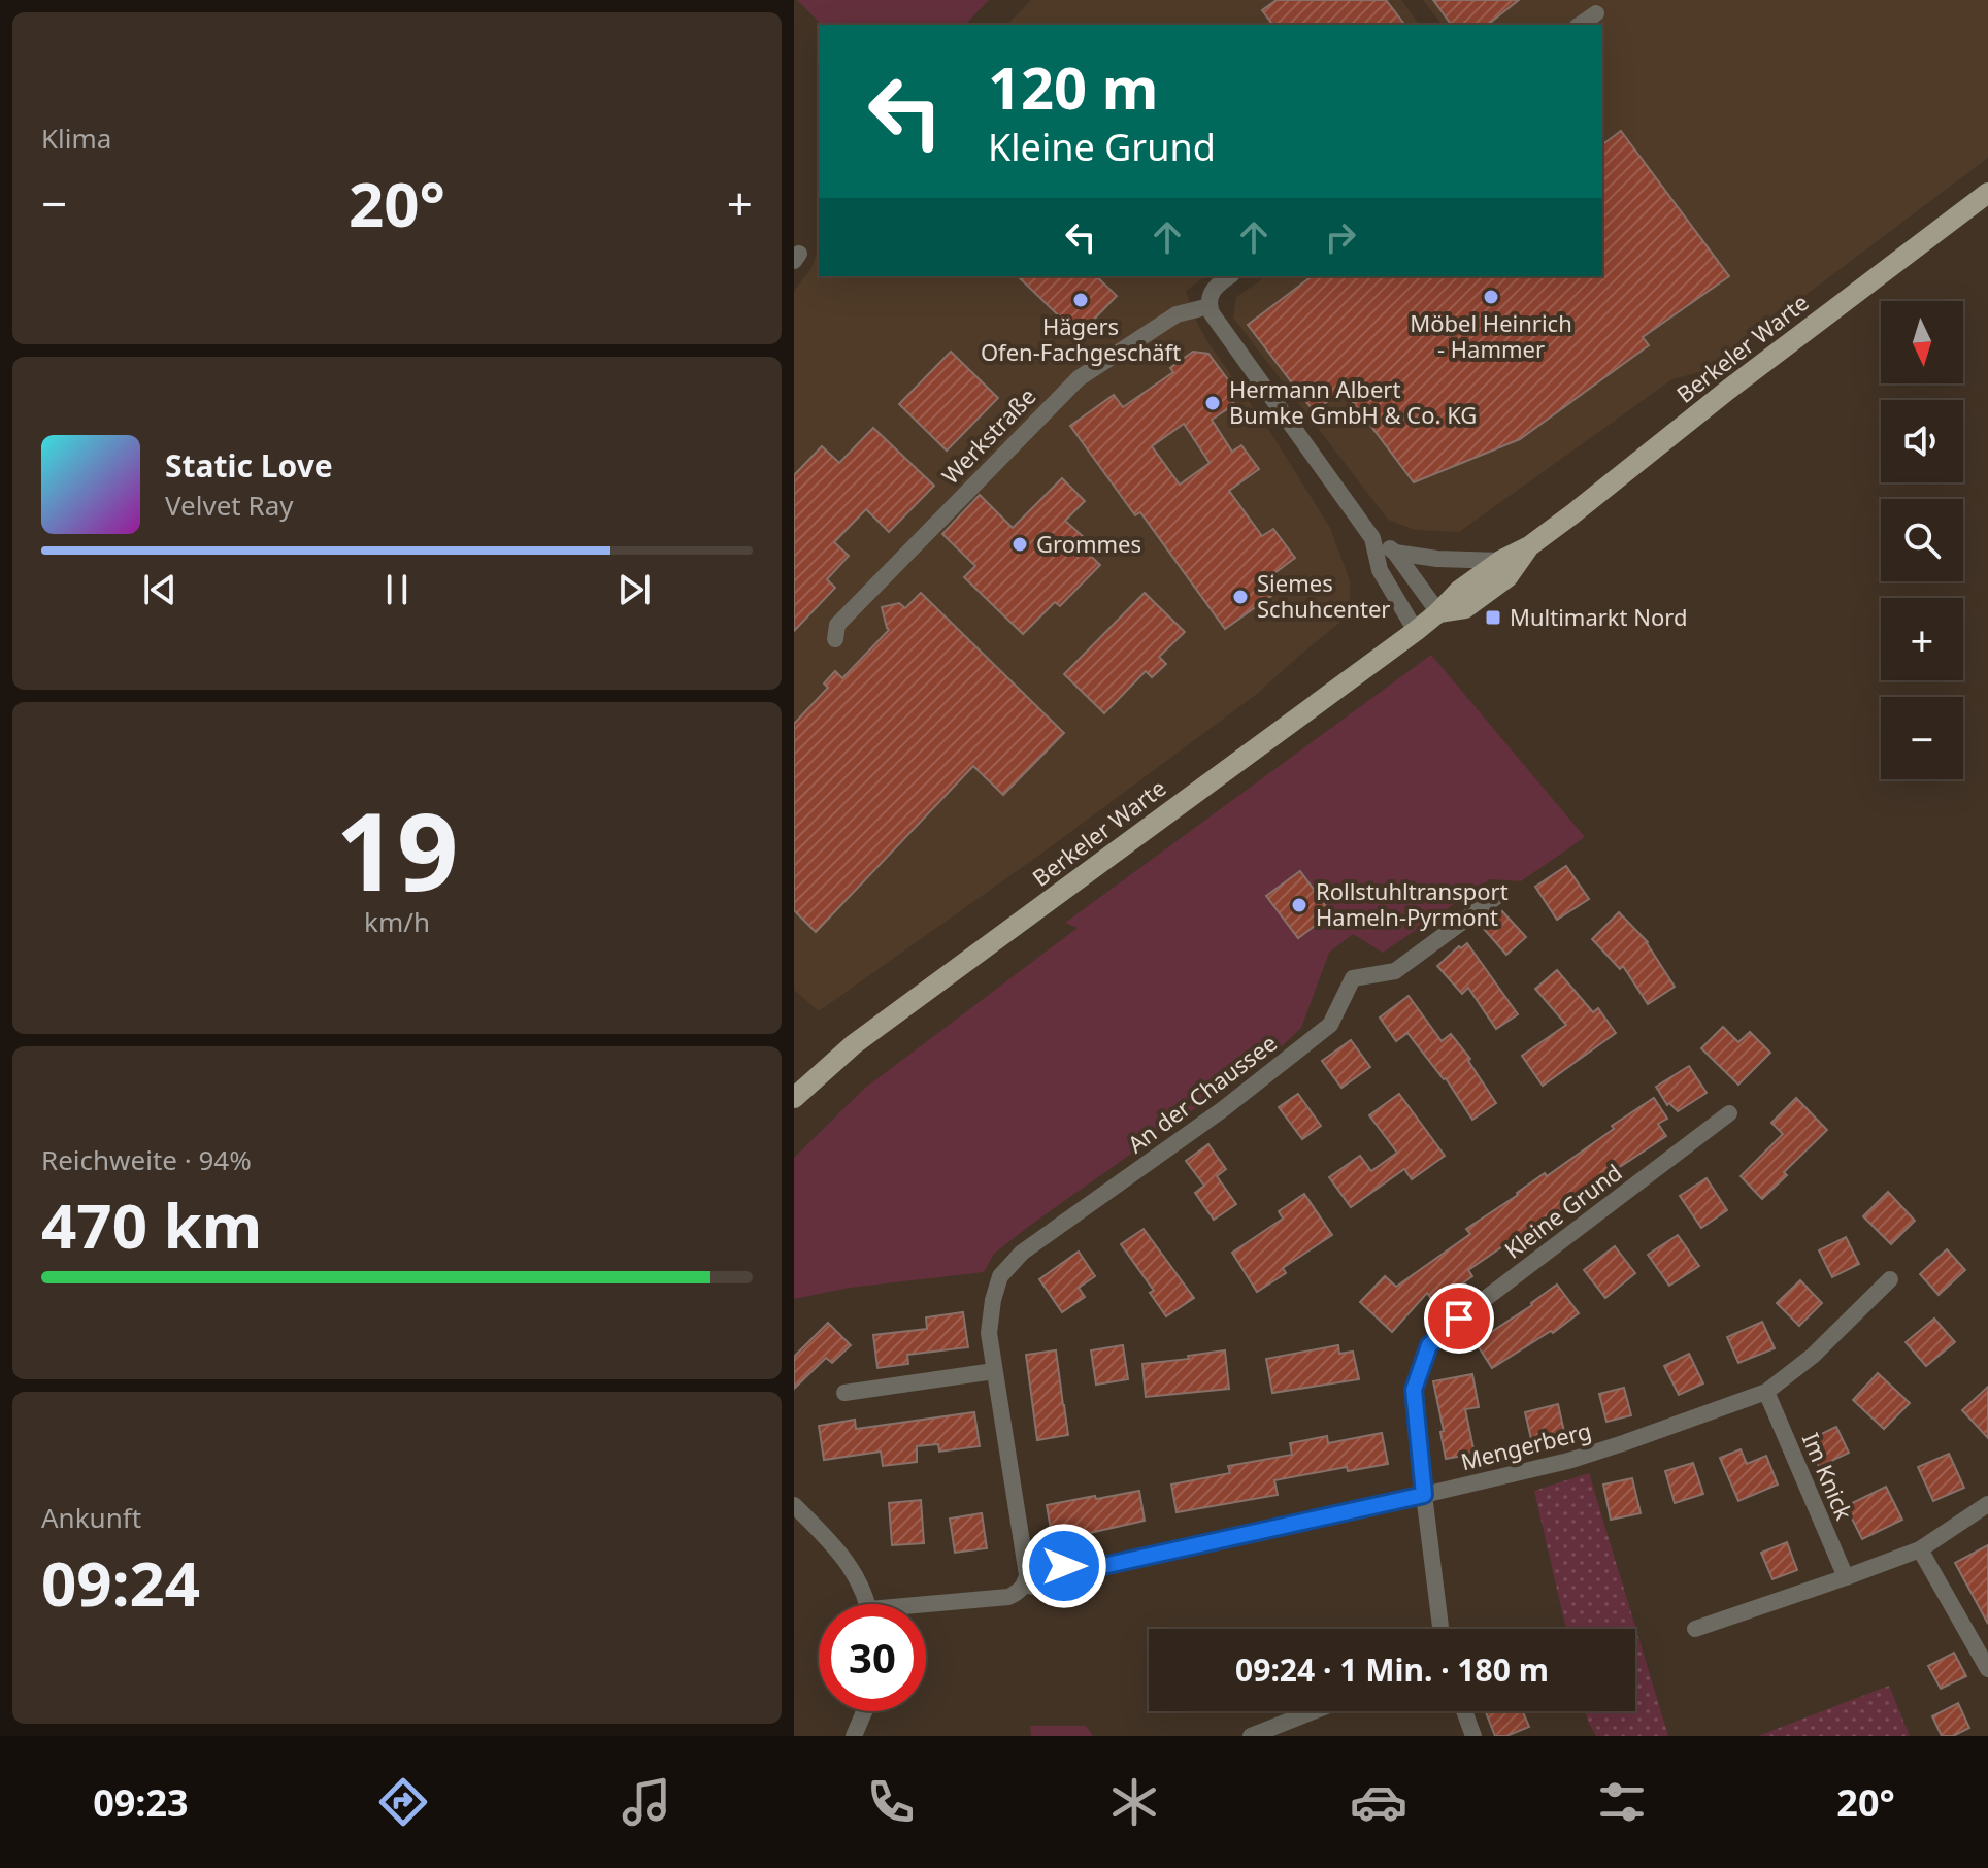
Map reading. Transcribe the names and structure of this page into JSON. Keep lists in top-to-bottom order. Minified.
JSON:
{"streets":{"main road":["Berkeler Warte"],"street":["Werkstraße","An der Chaussee","Kleine Grund","Mengerberg","Im Knick"]},"crossings":[["An der Chaussee","Mengerberg"],["Kleine Grund","Mengerberg"],["Mengerberg","Im Knick"]],"places":{"other":["Möbel Heinrich - Hammer","Hägers Ofen-Fachgeschäft","Hermann Albert Bumke GmbH & Co. KG","Grommes","Siemes Schuhcenter","Rollstuhltransport Hameln-Pyrmont"],"transit":["Multimarkt Nord"]},"north":"bottom","page":{"tile":["Klima",["19","km/h"],["Reichweite · 94%","470 km"],["Ankunft","09:24"]],"turn":["120 m","Kleine Grund"],"heat":["−","20°","+"],"map_buttons":["+","−"],"song":["Static Love","Velvet Ray"],"limit":"30","trip":"09:24 · 1 Min. · 180 m","tabs":["09:23","20°"]}}
